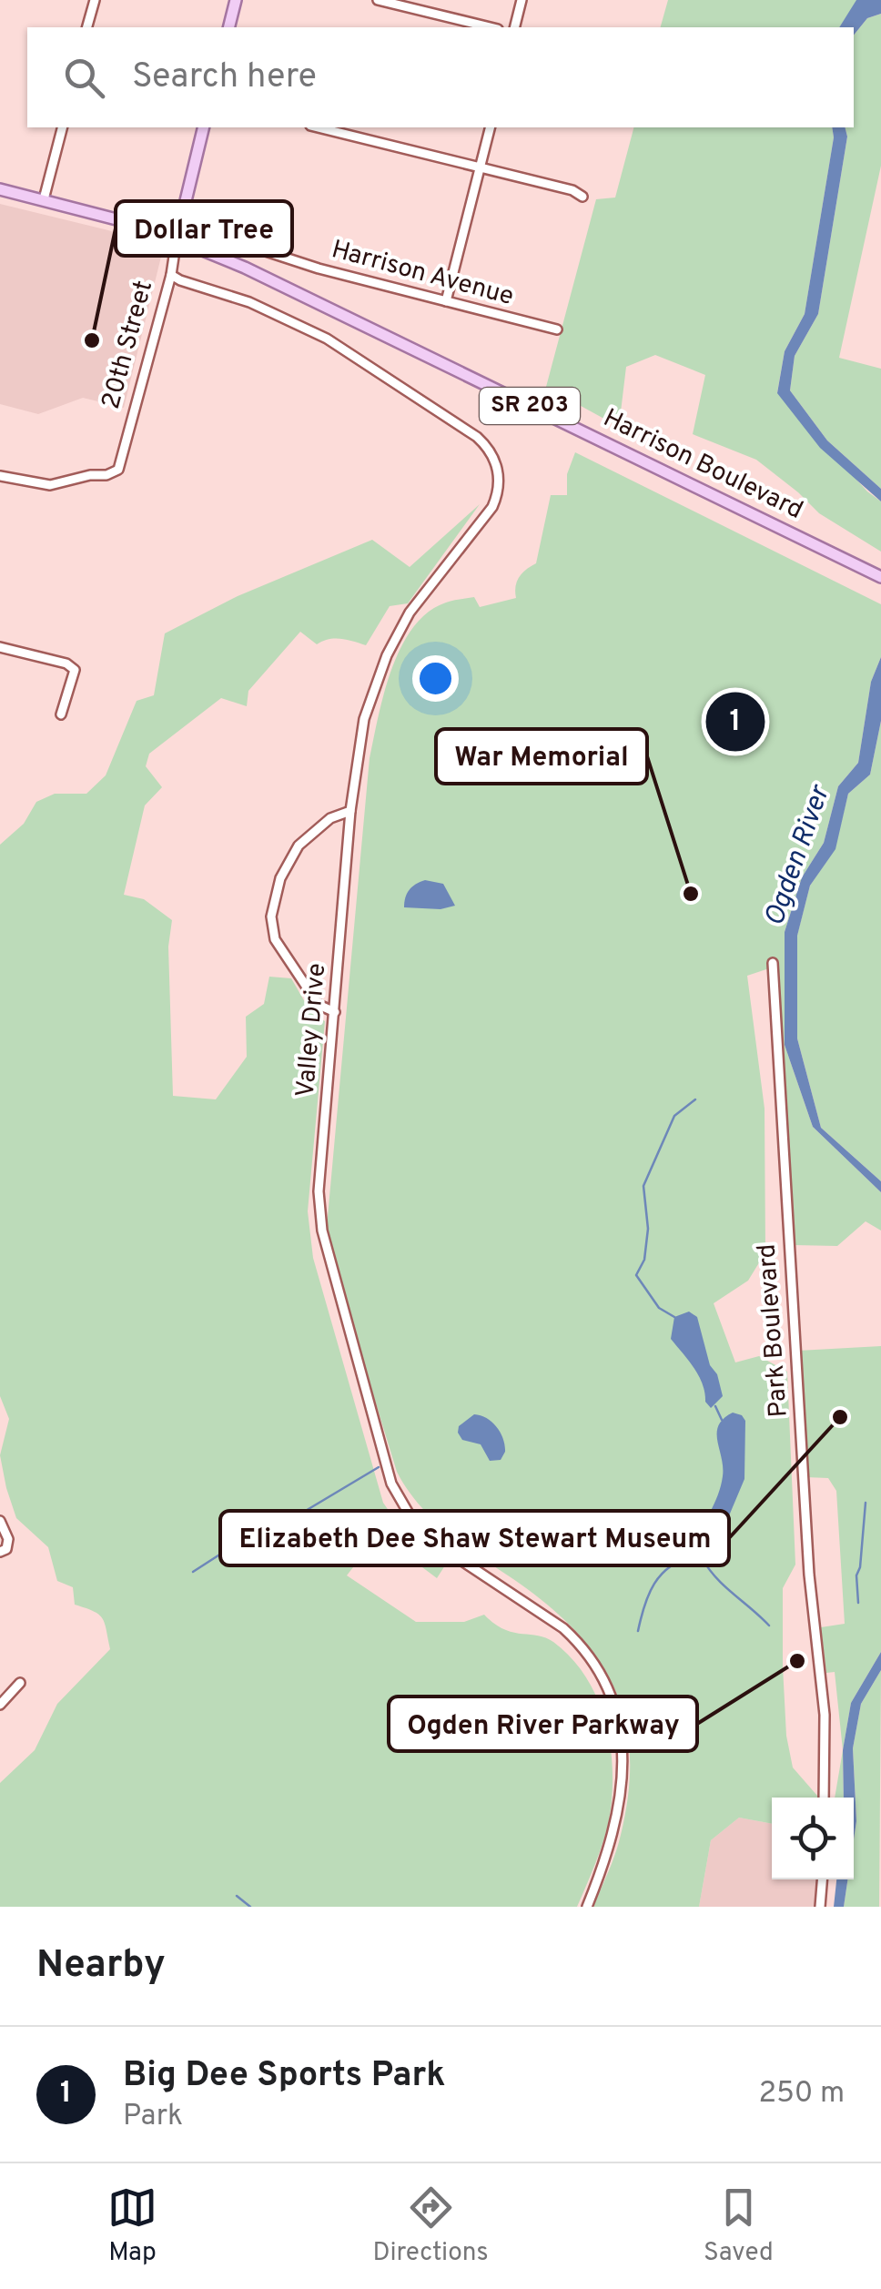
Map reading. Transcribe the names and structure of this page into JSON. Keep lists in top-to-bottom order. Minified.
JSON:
{"streets":{"main road":["20th Street","SR 203","Harrison Boulevard"],"street":["Harrison Avenue","Valley Drive","Park Boulevard"]},"crossings":[["20th Street","Harrison Boulevard"],["20th Street","Valley Drive"]],"water":["Ogden River"],"places":["Dollar Tree","War Memorial","Elizabeth Dee Shaw Stewart Museum","Ogden River Parkway"],"page":{"search":"Search here","pins":"1","heading":"Nearby","list":[{"mark":"1","name":"Big Dee Sports Park","note":"Park","value":"250 m"}],"nav":["Map","Directions","Saved"]}}
